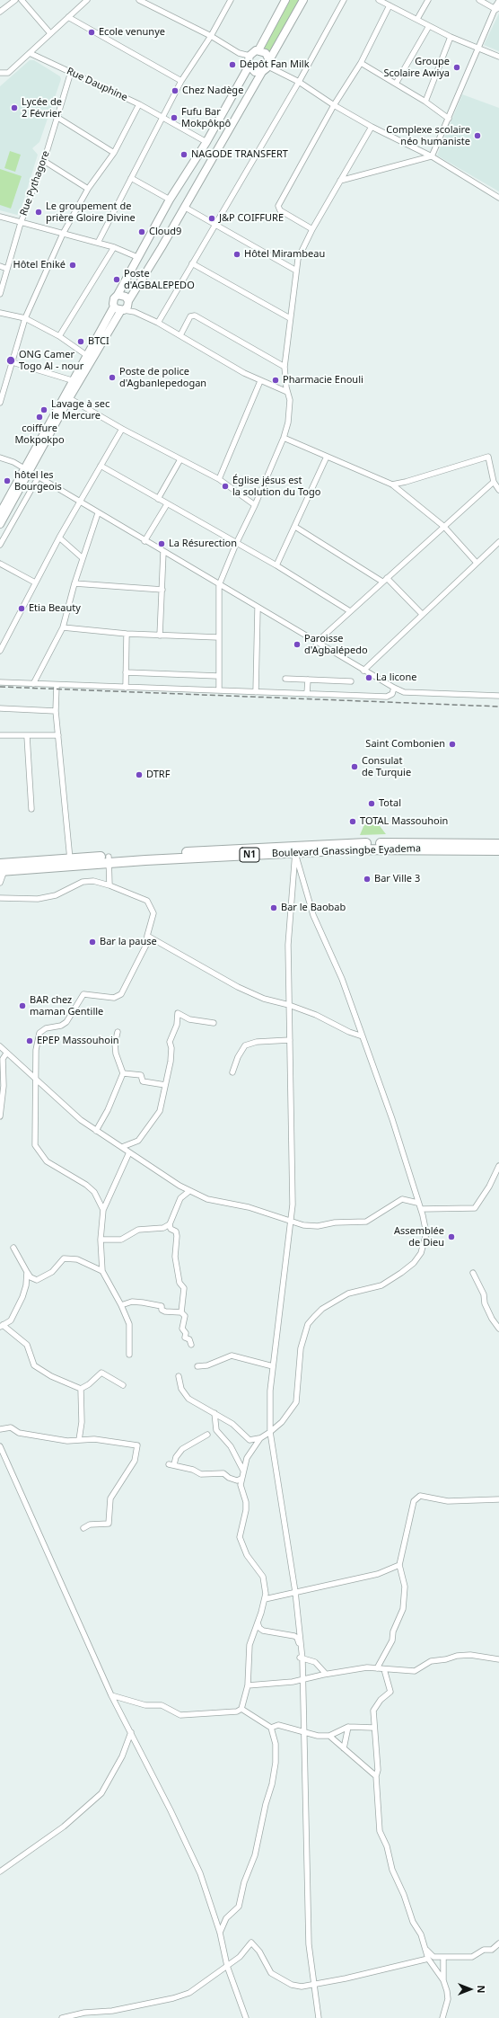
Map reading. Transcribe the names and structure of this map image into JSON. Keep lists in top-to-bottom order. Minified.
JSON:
{"streets":{"highway":["Boulevard Gnassingbe Eyadema","N1"],"street":["Rue Dauphine","Rue Pythagore"]},"crossings":[["Rue Dauphine","Rue Pythagore"]],"places":["Ecole venunye","Dépôt Fan Milk","Groupe Scolaire Awiya","Chez Nadège","Lycée de 2 Février","Fufu Bar Mokpôkpô","Complexe scolaire néo humaniste","NAGODE TRANSFERT","Le groupement de prière Gloire Divine","J&P COIFFURE","Cloud9","Hôtel Mirambeau","Hôtel Eniké","Poste d'AGBALEPEDO","BTCI","ONG Camer Togo Al - nour","Poste de police d'Agbanlepedogan","Pharmacie Enouli","Lavage à sec le Mercure","coiffure Mokpokpo","hôtel les Bourgeois","Église jésus est la solution du Togo","La Résurection","Etia Beauty","Paroisse d'Agbalépedo","La licone","Saint Combonien","Consulat de Turquie","DTRF","Total","TOTAL Massouhoin","Bar Ville 3","Bar le Baobab","Bar la pause","BAR chez maman Gentille","EPEP Massouhoin","Assemblée de Dieu"],"north":"right"}
